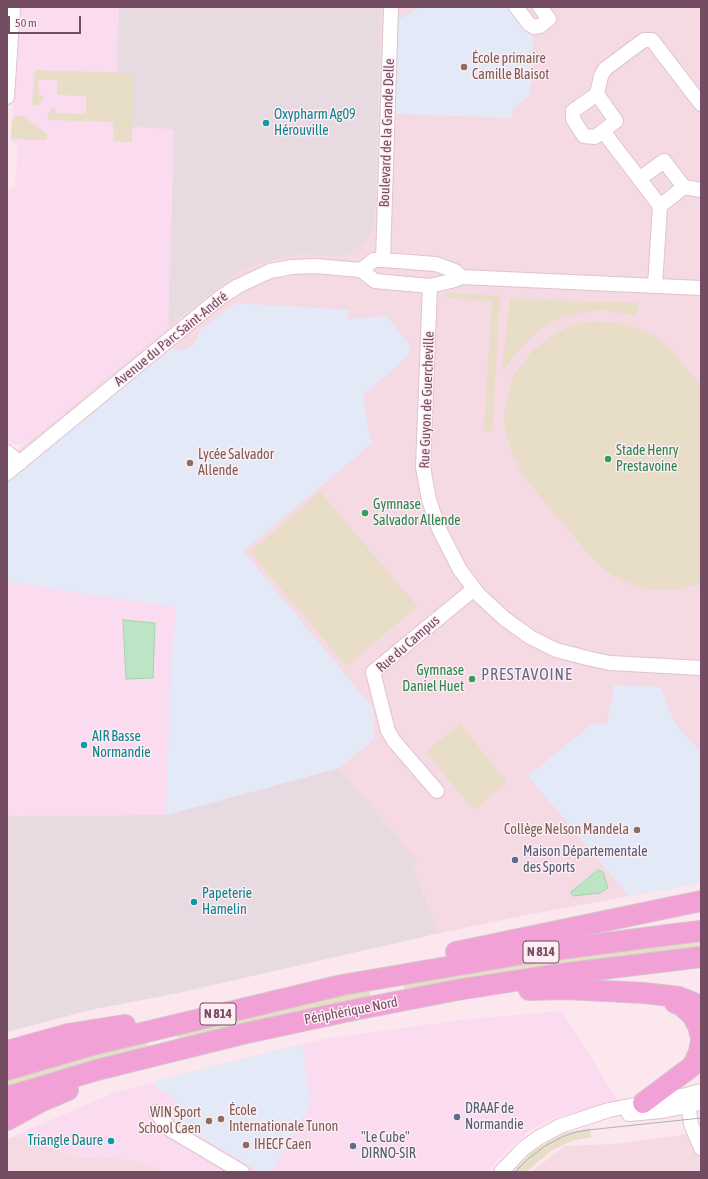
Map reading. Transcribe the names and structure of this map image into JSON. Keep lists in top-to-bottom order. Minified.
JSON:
{"streets":{"highway":["N 814","Périphérique Nord"],"street":["Boulevard de la Grande Delle","Avenue du Parc Saint-André","Rue Guyon de Guercheville","Rue du Campus"]},"crossings":[["Rue Guyon de Guercheville","Rue du Campus"],["N 814","Périphérique Nord"]],"districts":["PRESTAVOINE"],"places":["École primaire Camille Blaisot","Oxypharm Ag09 Hérouville","Stade Henry Prestavoine","Lycée Salvador Allende","Gymnase Salvador Allende","Gymnase Daniel Huet","AIR Basse Normandie","Collège Nelson Mandela","Maison Départementale des Sports","Papeterie Hamelin","DRAAF de Normandie","École Internationale Tunon","WIN Sport School Caen","Triangle Daure","IHECF Caen","\"Le Cube\" DIRNO-SIR"],"scale_bar":"50 m"}
